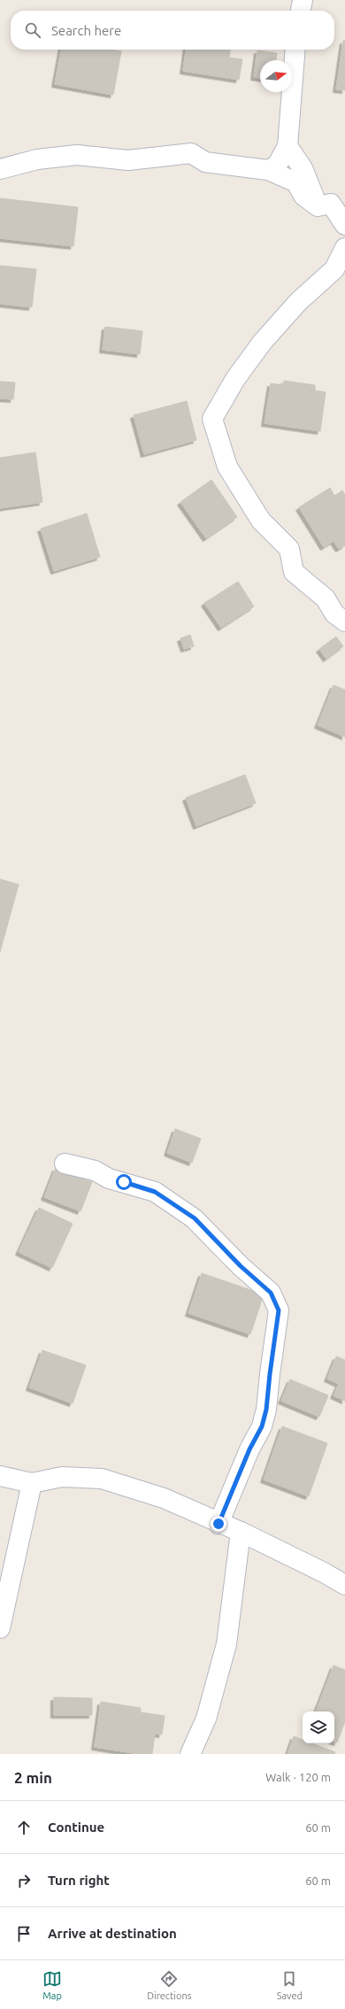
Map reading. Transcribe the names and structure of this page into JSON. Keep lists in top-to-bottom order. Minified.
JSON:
{"north":"right","page":{"search":"Search here","heading":["2 min","Walk · 120 m"],"list":[["Continue","60 m"],["Turn right","60 m"],"Arrive at destination"],"nav":["Map","Directions","Saved"]}}
